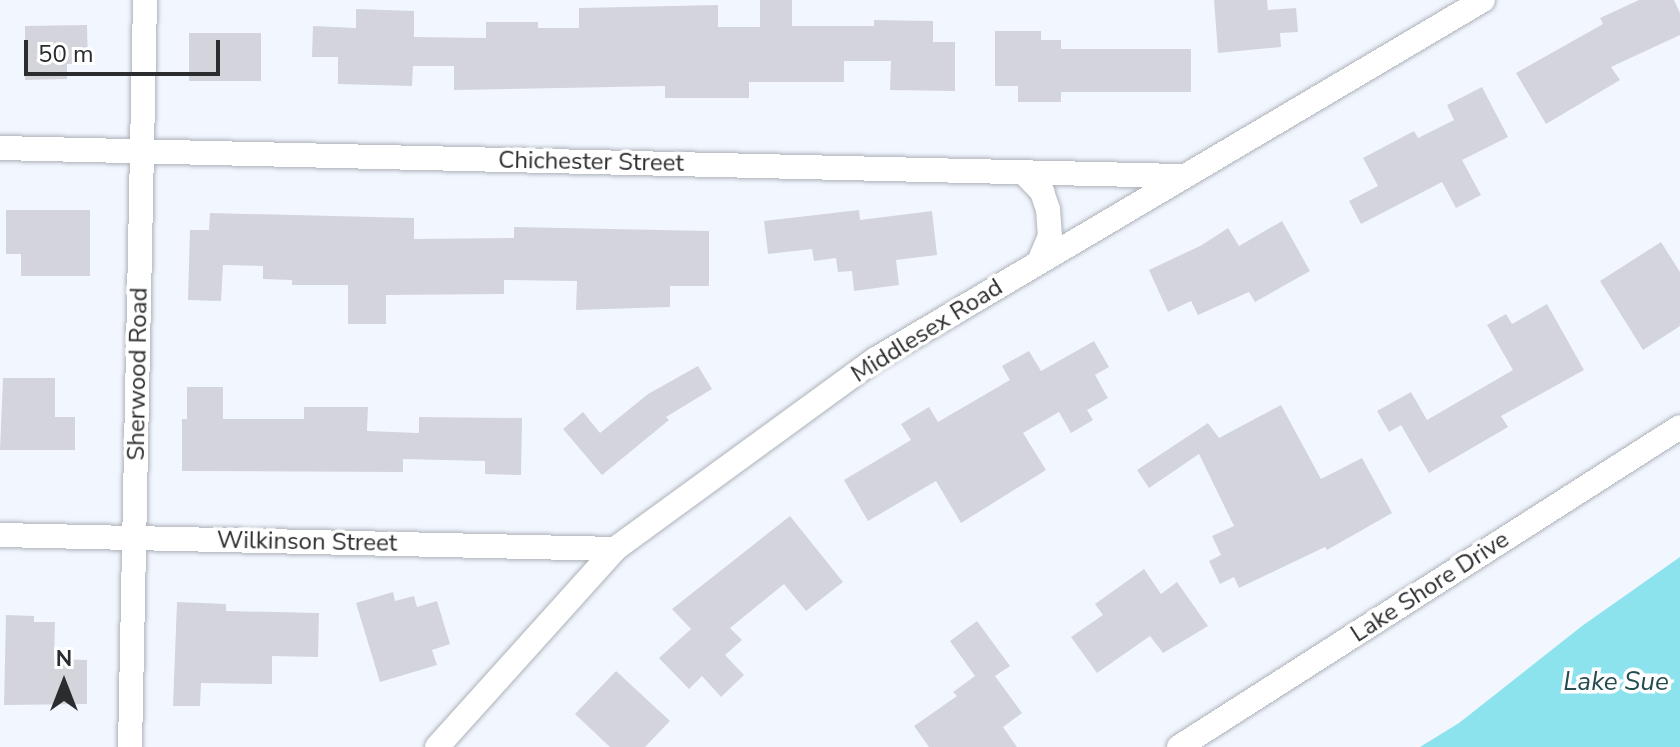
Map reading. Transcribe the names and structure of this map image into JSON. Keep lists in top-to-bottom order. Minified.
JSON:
{"streets":{"street":["Chichester Street","Middlesex Road","Sherwood Road","Wilkinson Street","Lake Shore Drive"]},"crossings":[["Chichester Street","Middlesex Road"],["Chichester Street","Sherwood Road"],["Middlesex Road","Wilkinson Street"],["Sherwood Road","Wilkinson Street"]],"water":["Lake Sue"],"scale_bar":"50 m","north":"top"}
